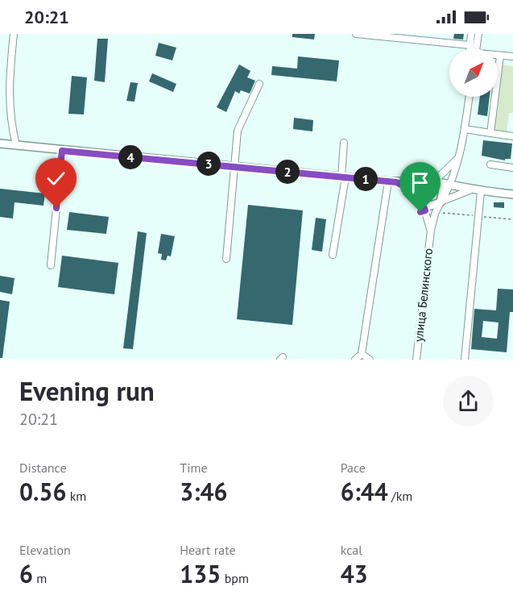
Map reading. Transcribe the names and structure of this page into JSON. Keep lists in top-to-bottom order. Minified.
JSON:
{"streets":{"street":["улица Белинского"]},"north":"top right","page":{"status":"20:21","pins":["4","3","2","1"],"heading":["Evening run","20:21"],"stats":[["Distance","0.56 km"],["Time","3:46"],["Pace","6:44 /km"],["Elevation","6 m"],["Heart rate","135 bpm"],["kcal","43"]]}}
